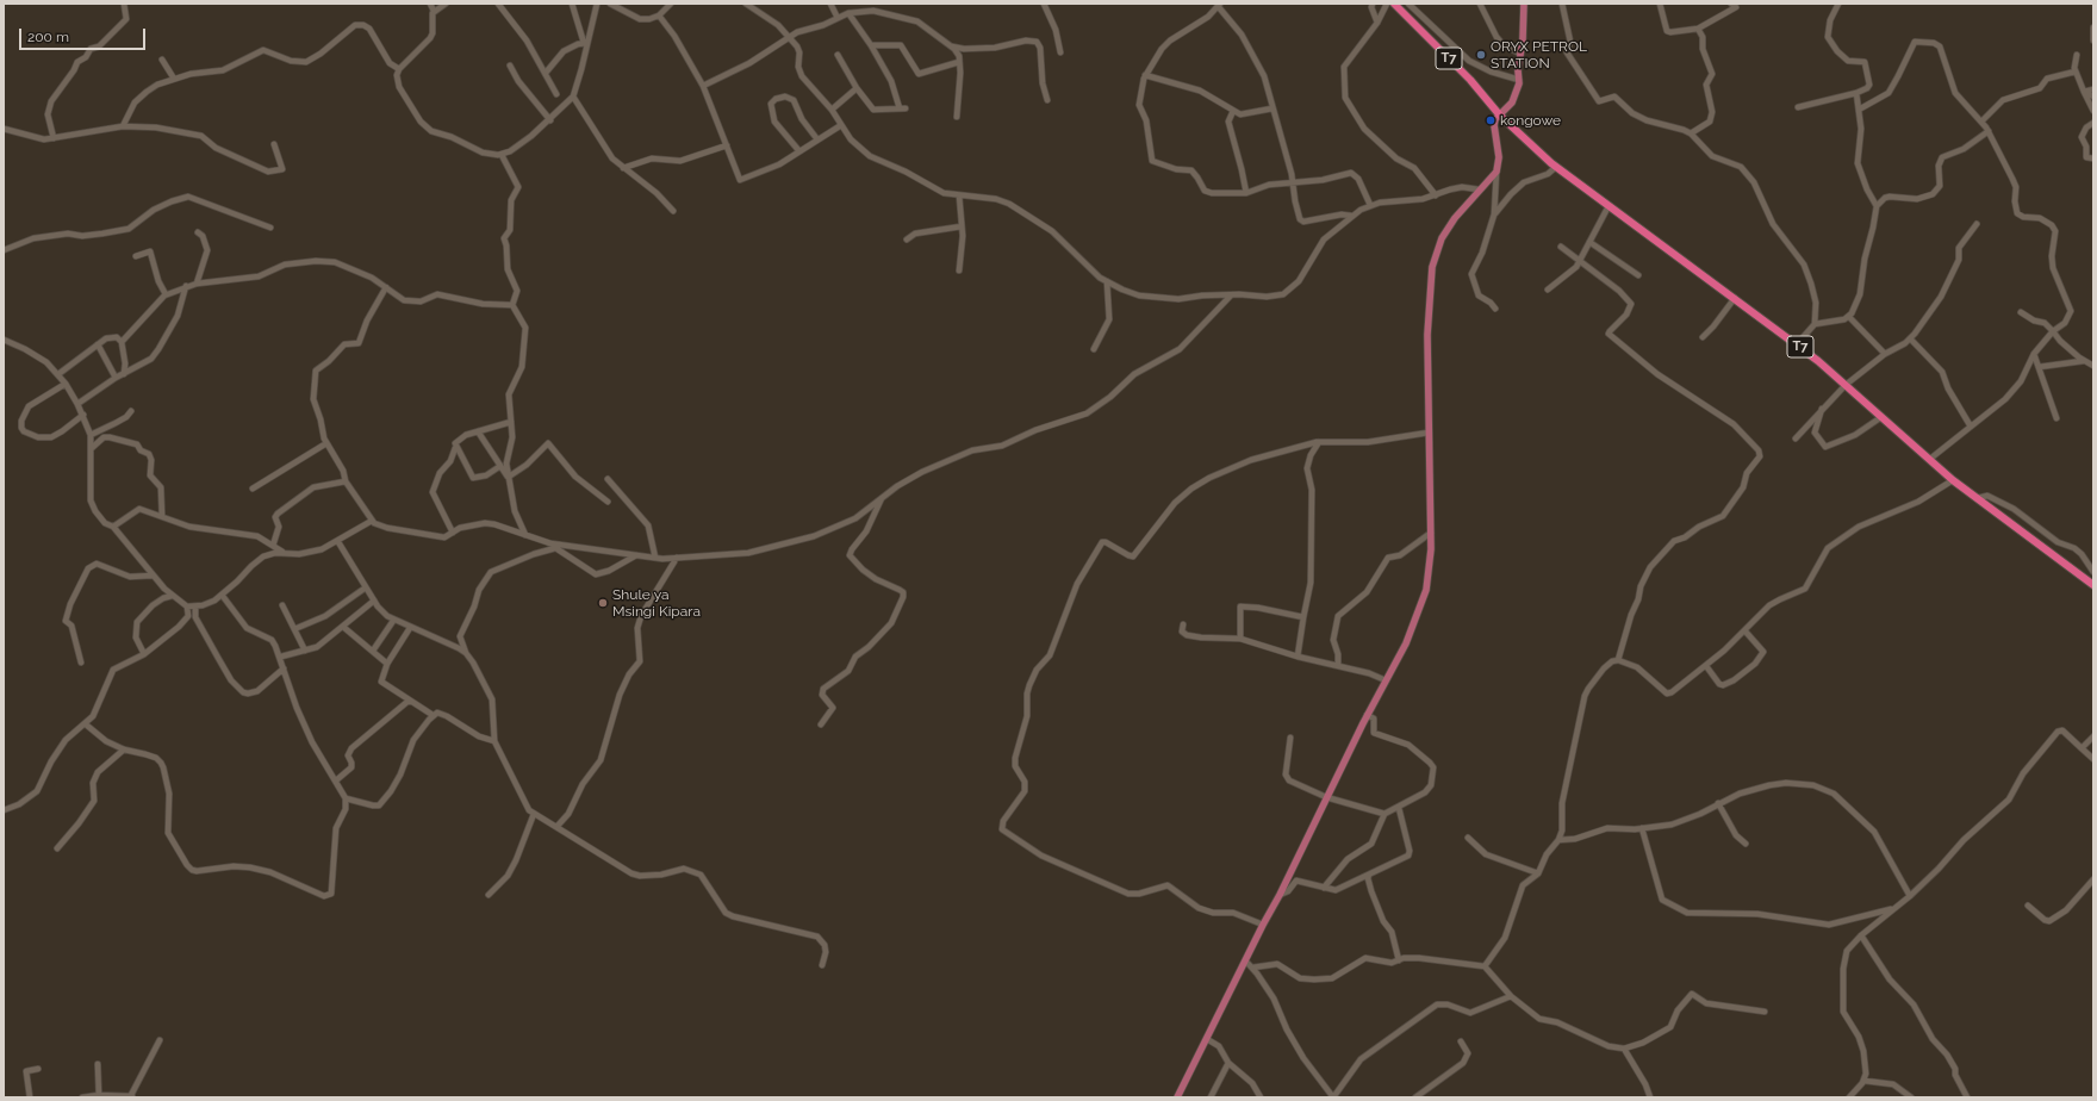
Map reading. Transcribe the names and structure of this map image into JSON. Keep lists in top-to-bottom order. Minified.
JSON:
{"streets":{"highway":["T7"]},"places":["ORYX PETROL STATION","kongowe","Shule ya Msingi Kipara"],"scale_bar":"200 m"}
